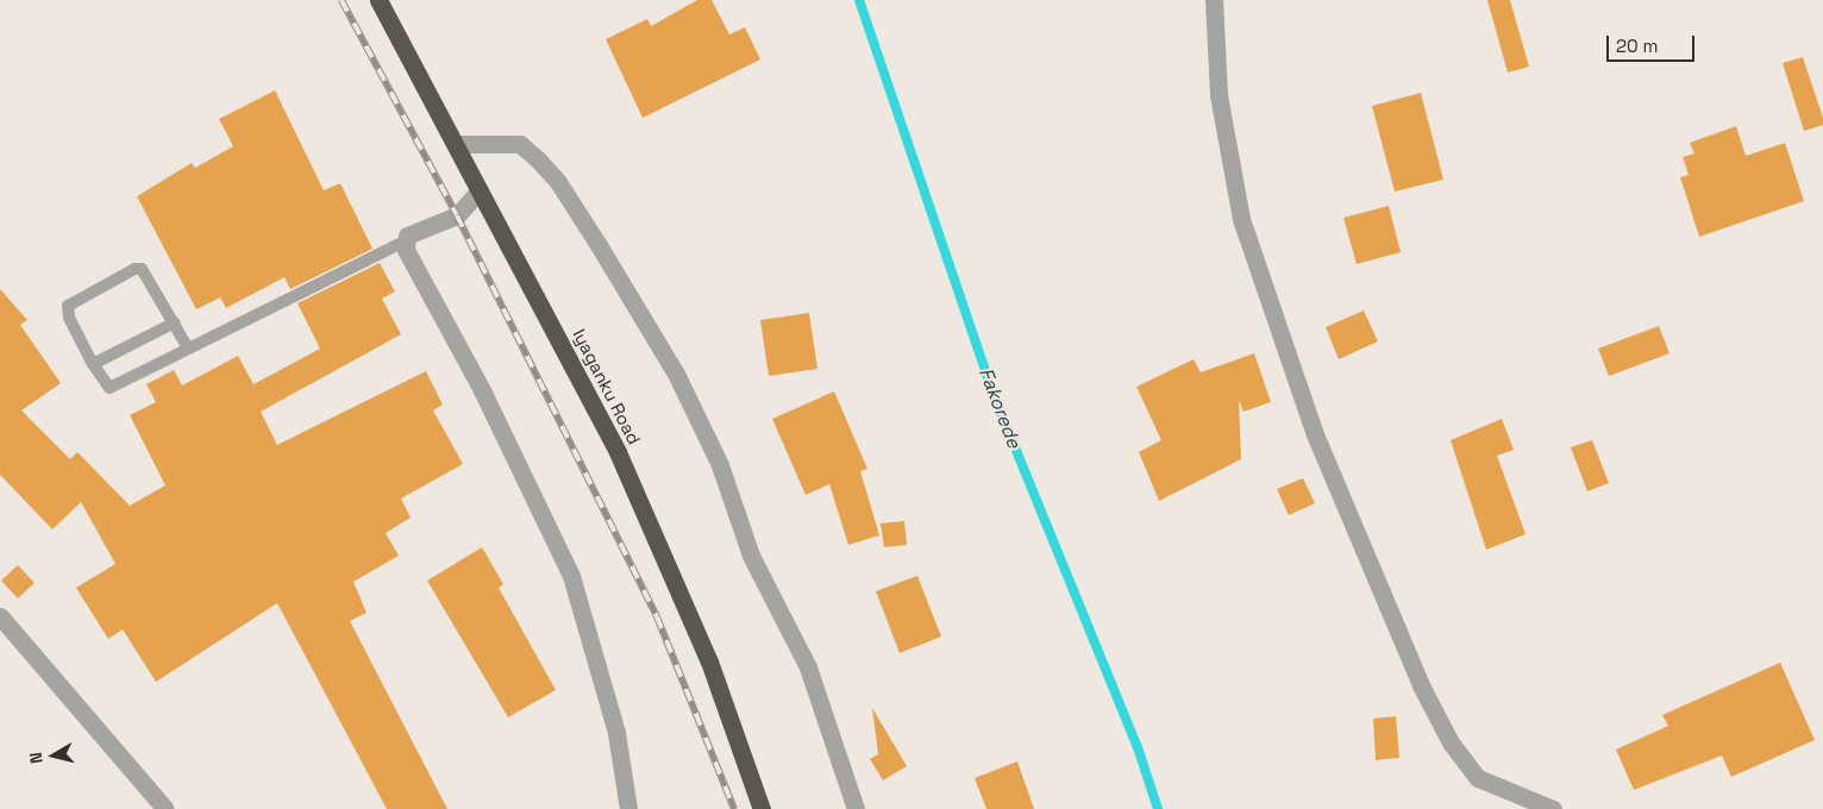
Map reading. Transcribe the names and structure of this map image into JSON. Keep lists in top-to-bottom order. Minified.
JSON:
{"streets":{"highway":["Iyaganku Road"]},"water":["Fakorede"],"scale_bar":"20 m","north":"left"}
